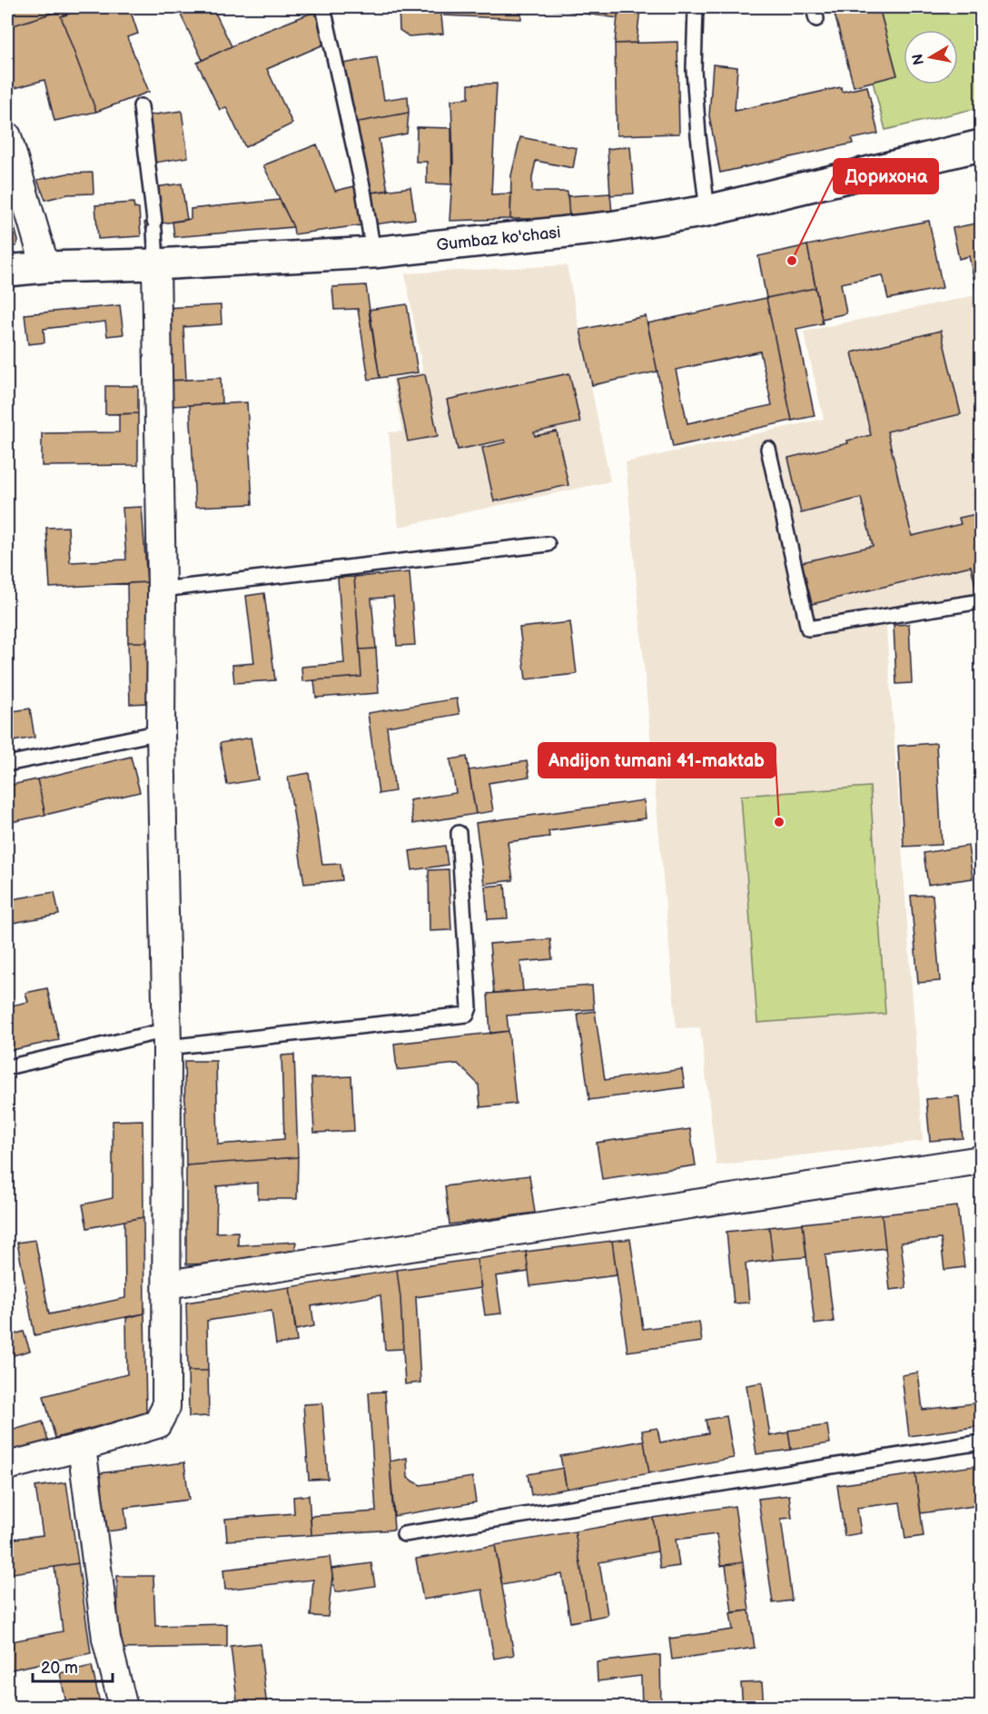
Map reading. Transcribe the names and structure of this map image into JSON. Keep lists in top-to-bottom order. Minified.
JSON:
{"streets":{"main road":["Gumbaz ko'chasi"]},"places":["Дорихона","Andijon tumani 41-maktab"],"scale_bar":"20 m","north":"left"}
